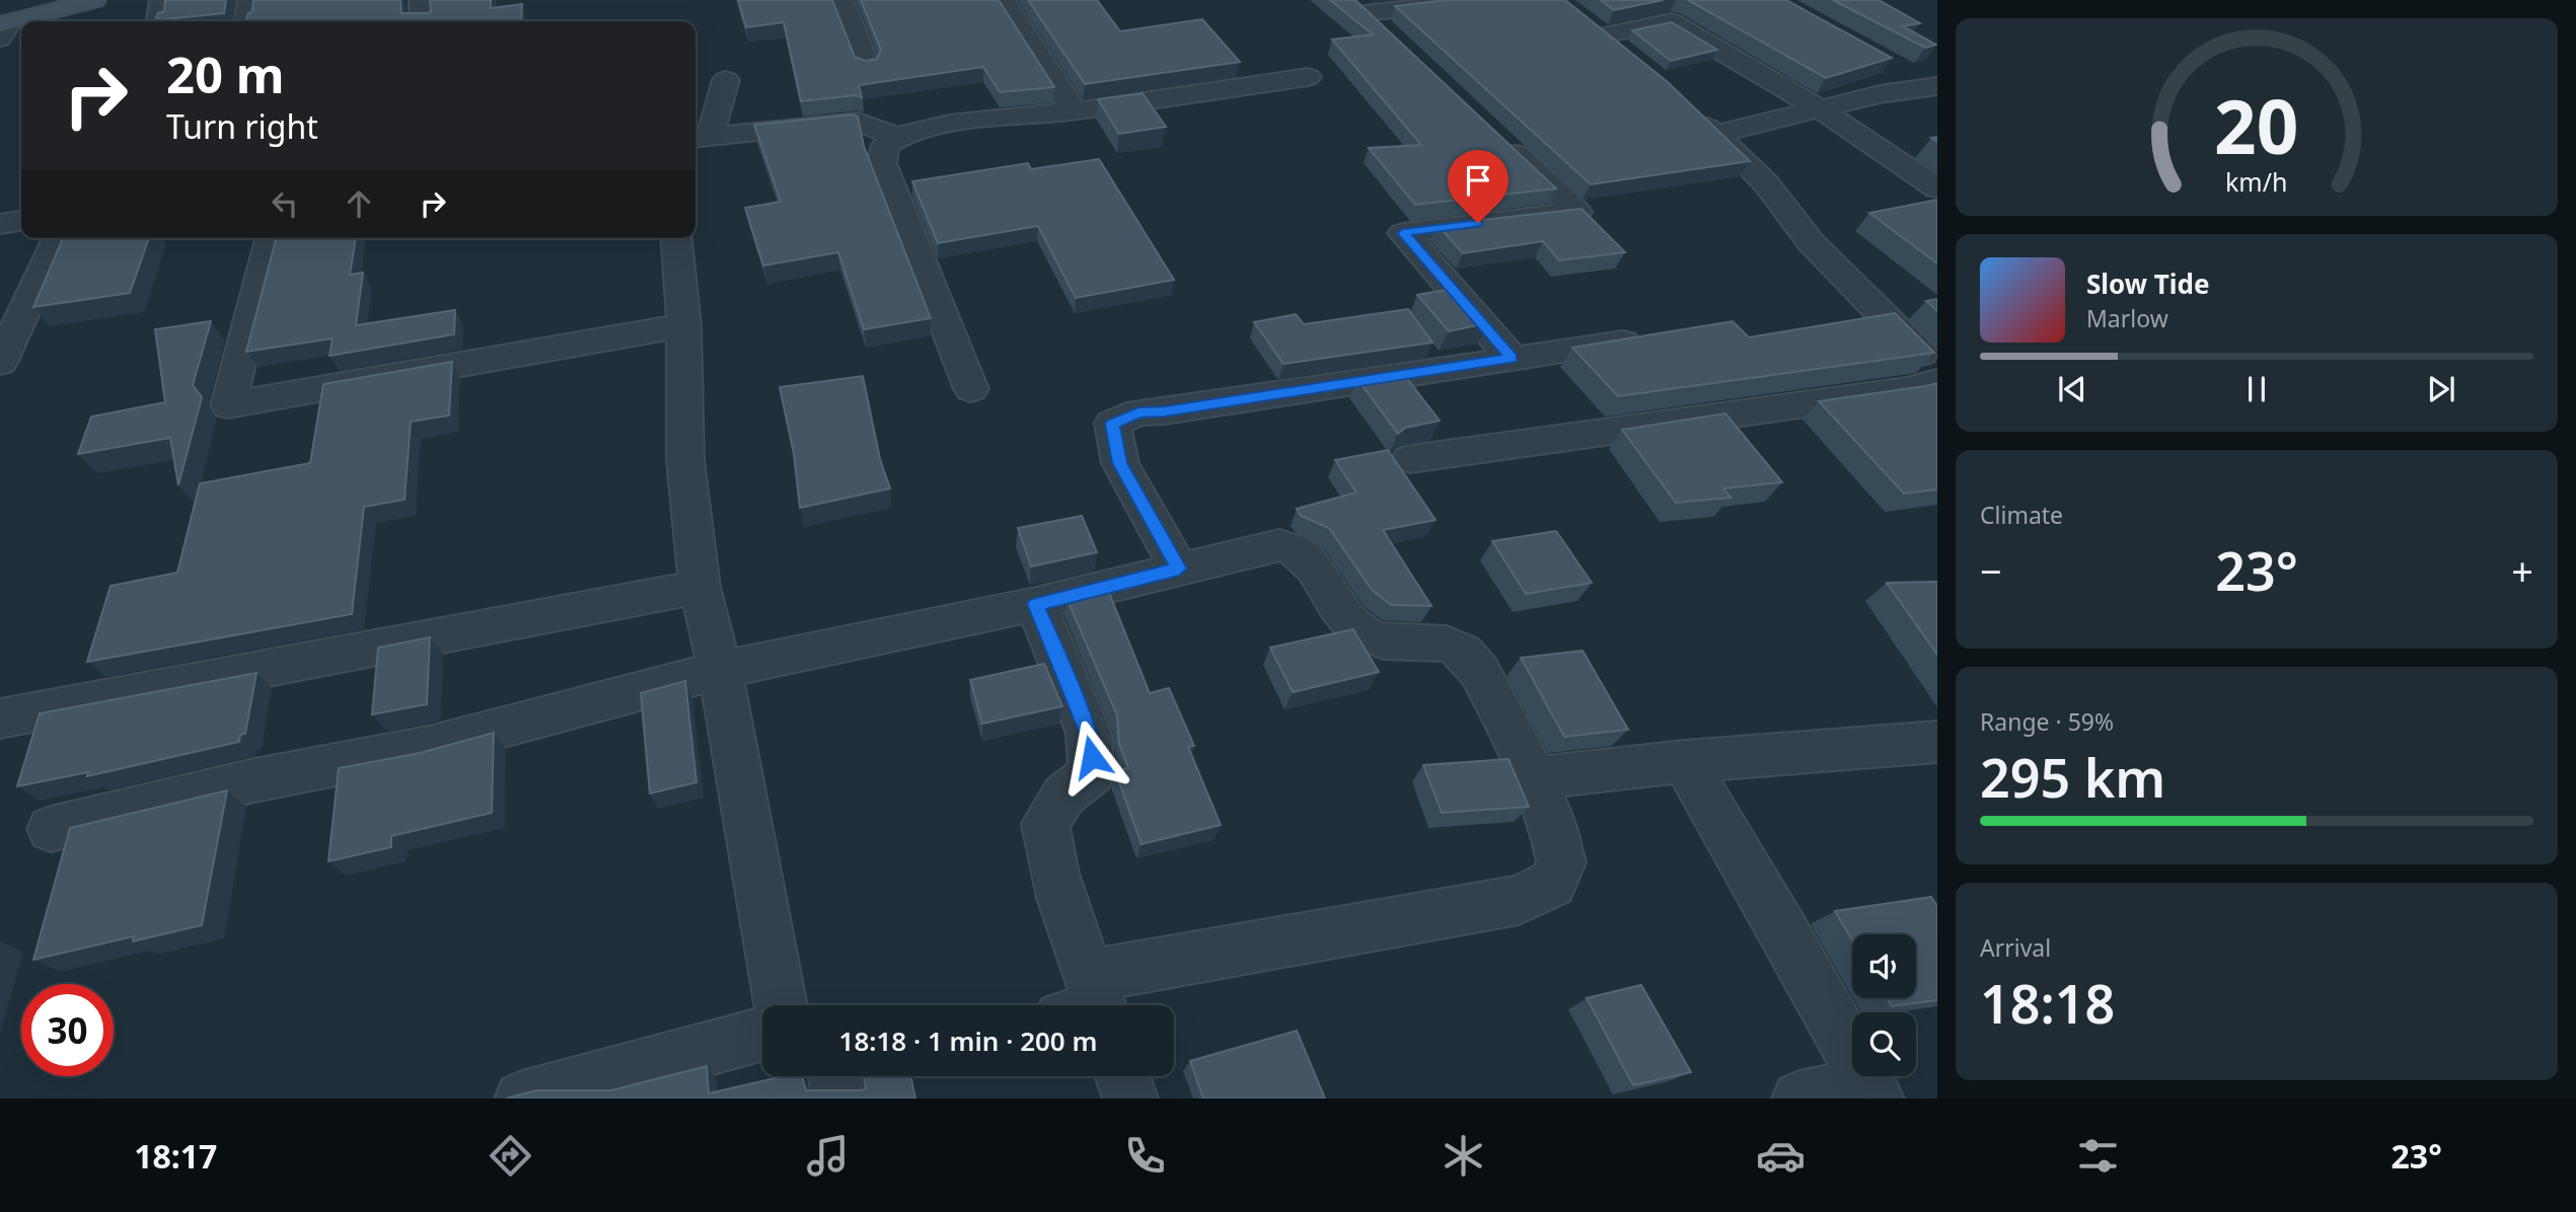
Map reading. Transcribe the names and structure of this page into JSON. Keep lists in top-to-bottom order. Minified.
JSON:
{"page":{"turn":["20 m","Turn right"],"song":["Slow Tide","Marlow"],"tile":["Climate",["Range · 59%","295 km"],["Arrival","18:18"]],"heat":["−","23°","+"],"limit":"30","trip":"18:18 · 1 min · 200 m","tabs":["18:17","23°"],"gauge":["20","km/h"]}}
